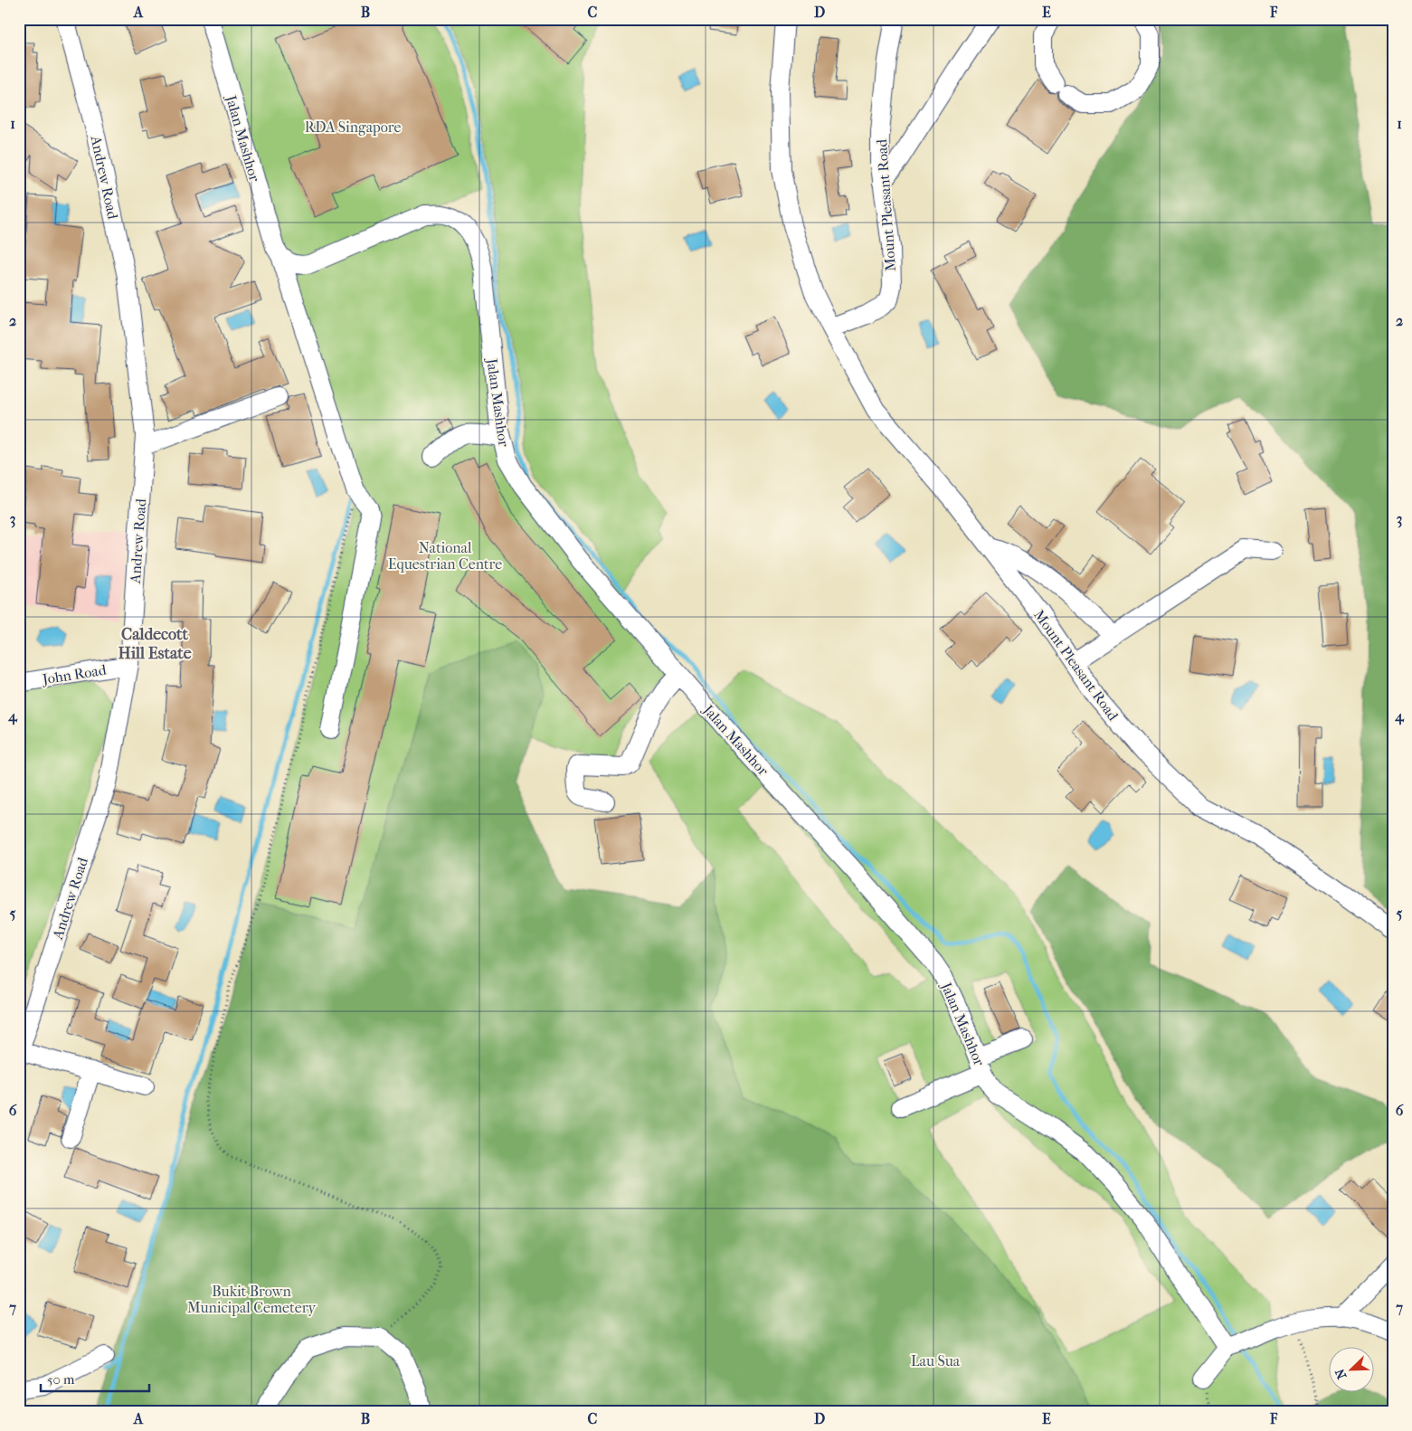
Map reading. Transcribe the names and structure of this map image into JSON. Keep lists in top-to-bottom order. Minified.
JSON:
{"streets":{"street":["Jalan Mashhor","Andrew Road","Mount Pleasant Road","John Road"]},"crossings":[["Andrew Road","John Road"]],"districts":["Caldecott Hill Estate"],"parks":["RDA Singapore","National Equestrian Centre","Bukit Brown Municipal Cemetery","Lau Sua"],"scale_bar":"50 m","north":"bottom left","grid":{"columns":["A","B","C","D","E","F"],"rows":["1","2","3","4","5","6","7"]}}
